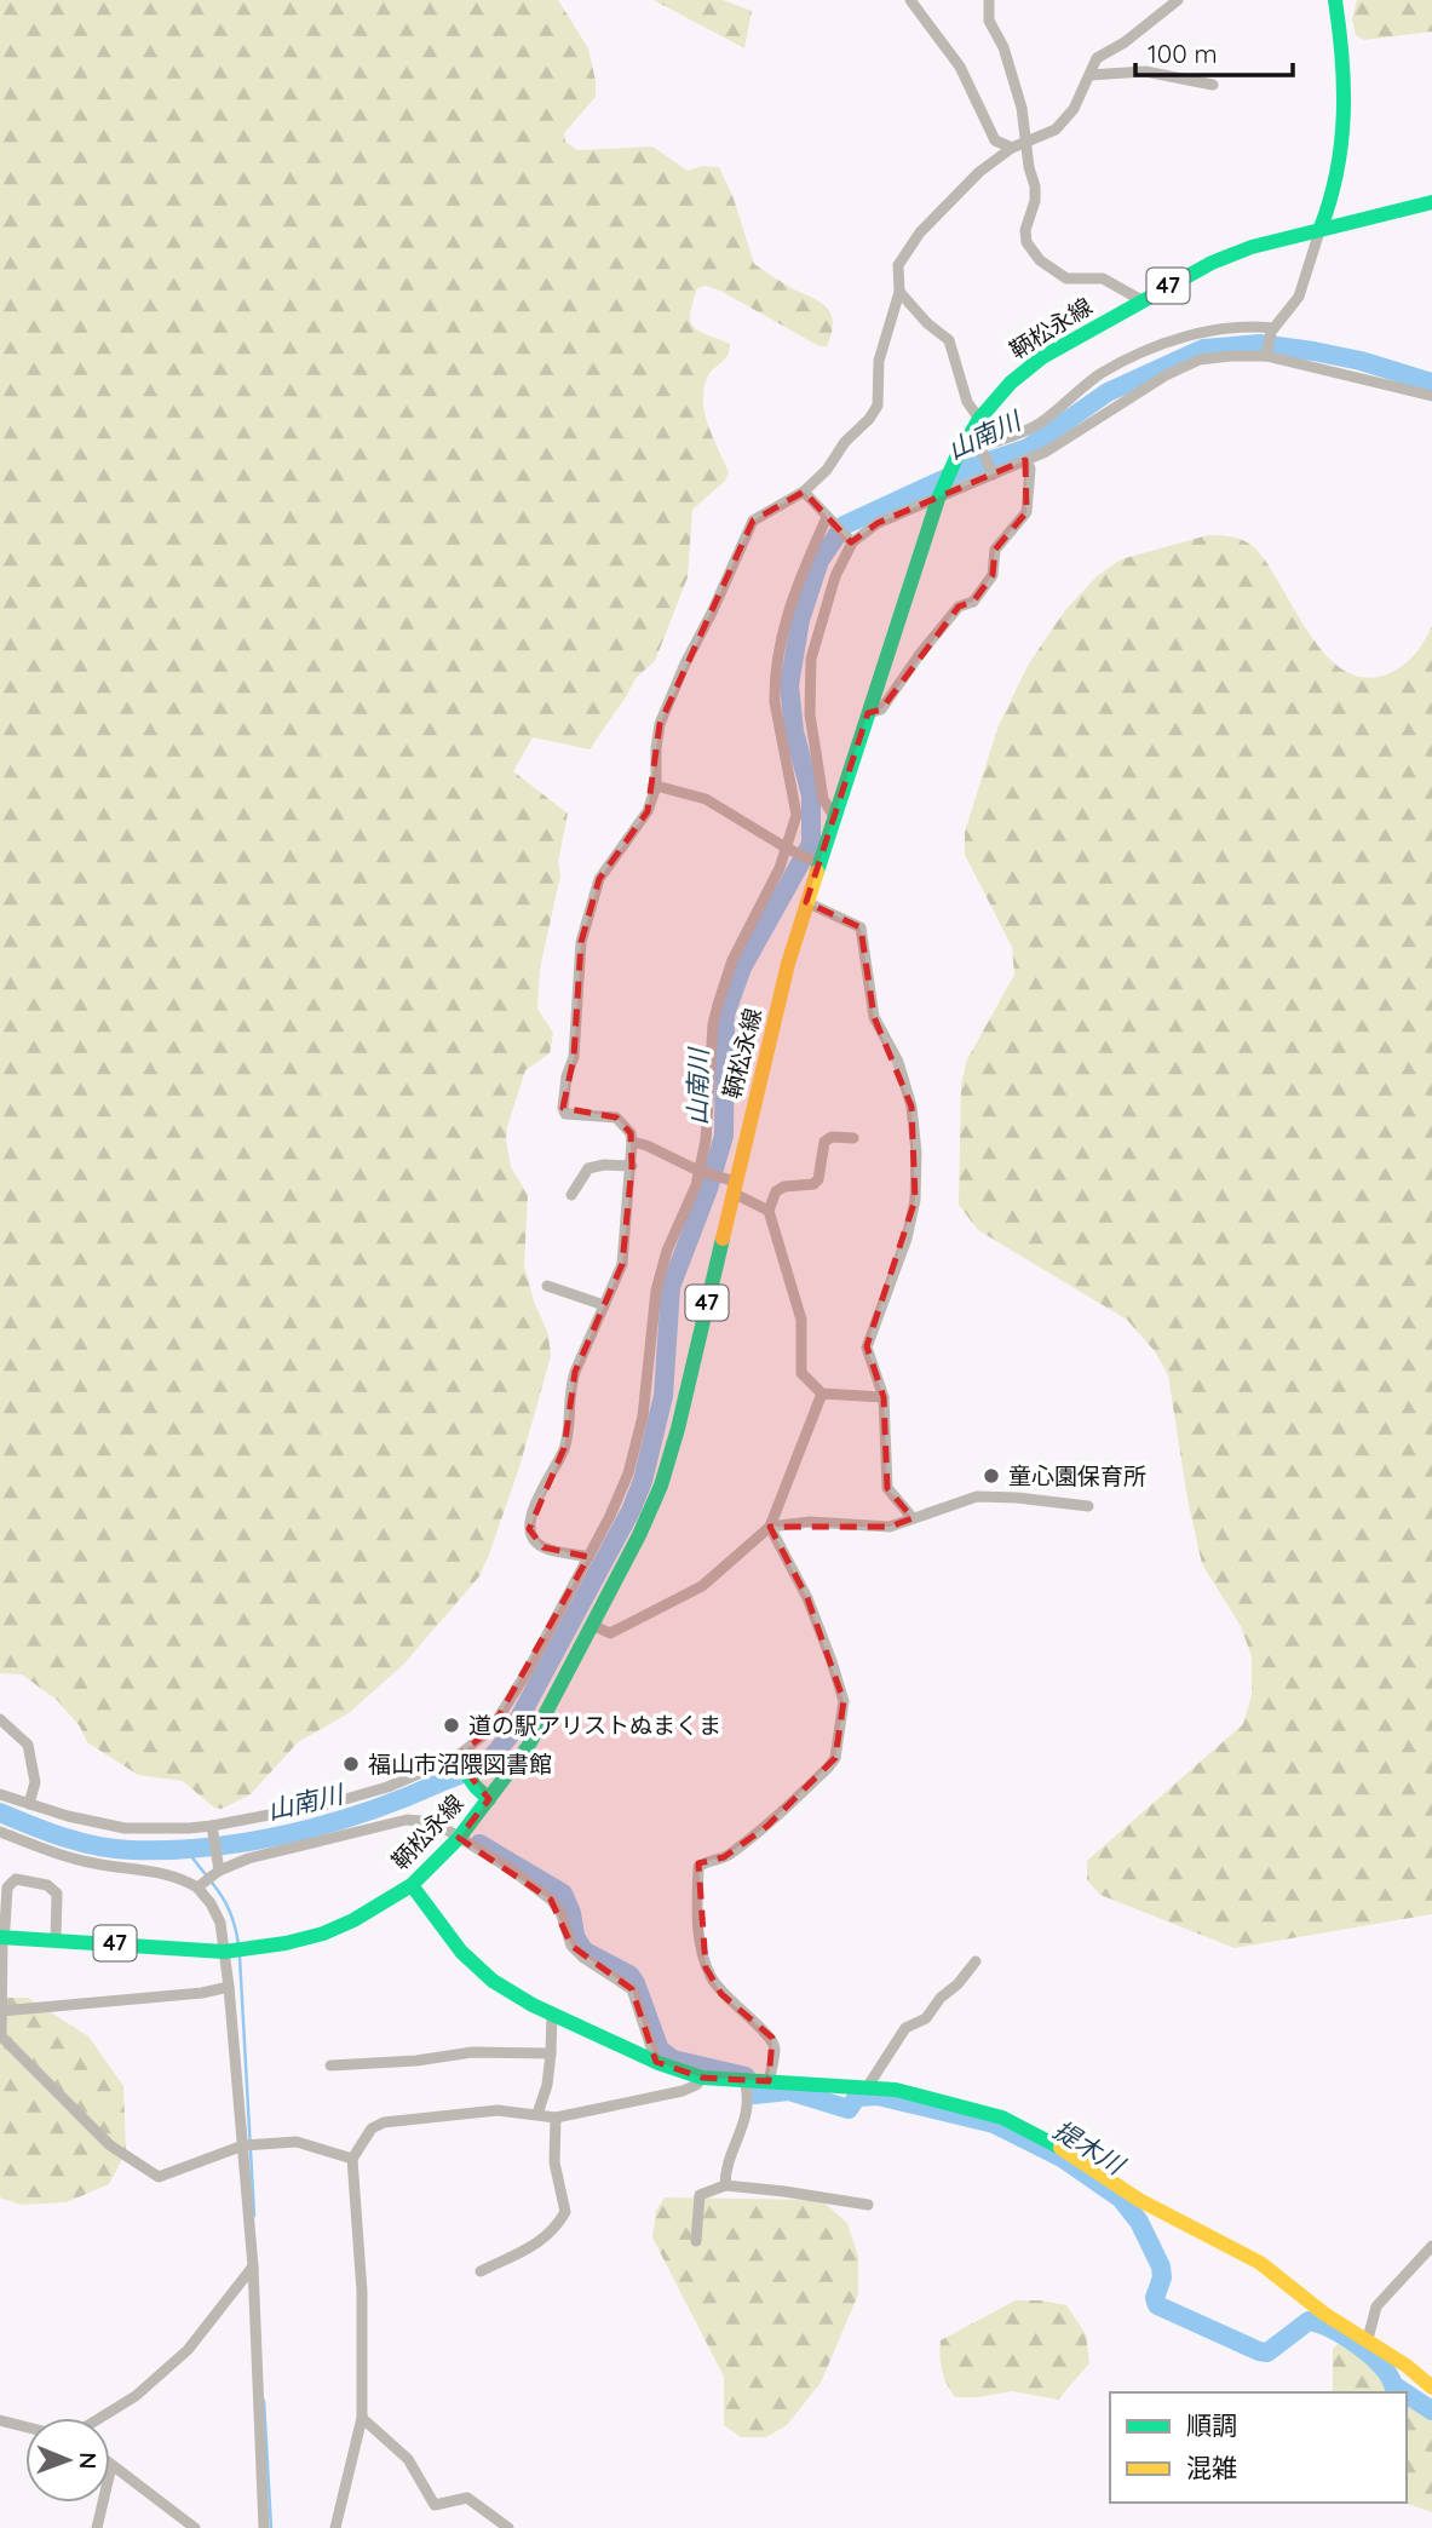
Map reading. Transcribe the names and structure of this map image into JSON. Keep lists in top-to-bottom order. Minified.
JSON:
{"streets":{"main road":["47","鞆松永線"]},"water":["山南川","提木川"],"places":["童心園保育所","道の駅アリストぬまくま","福山市沼隈図書館"],"legend":["順調","混雑"],"scale_bar":"100 m","north":"right"}
